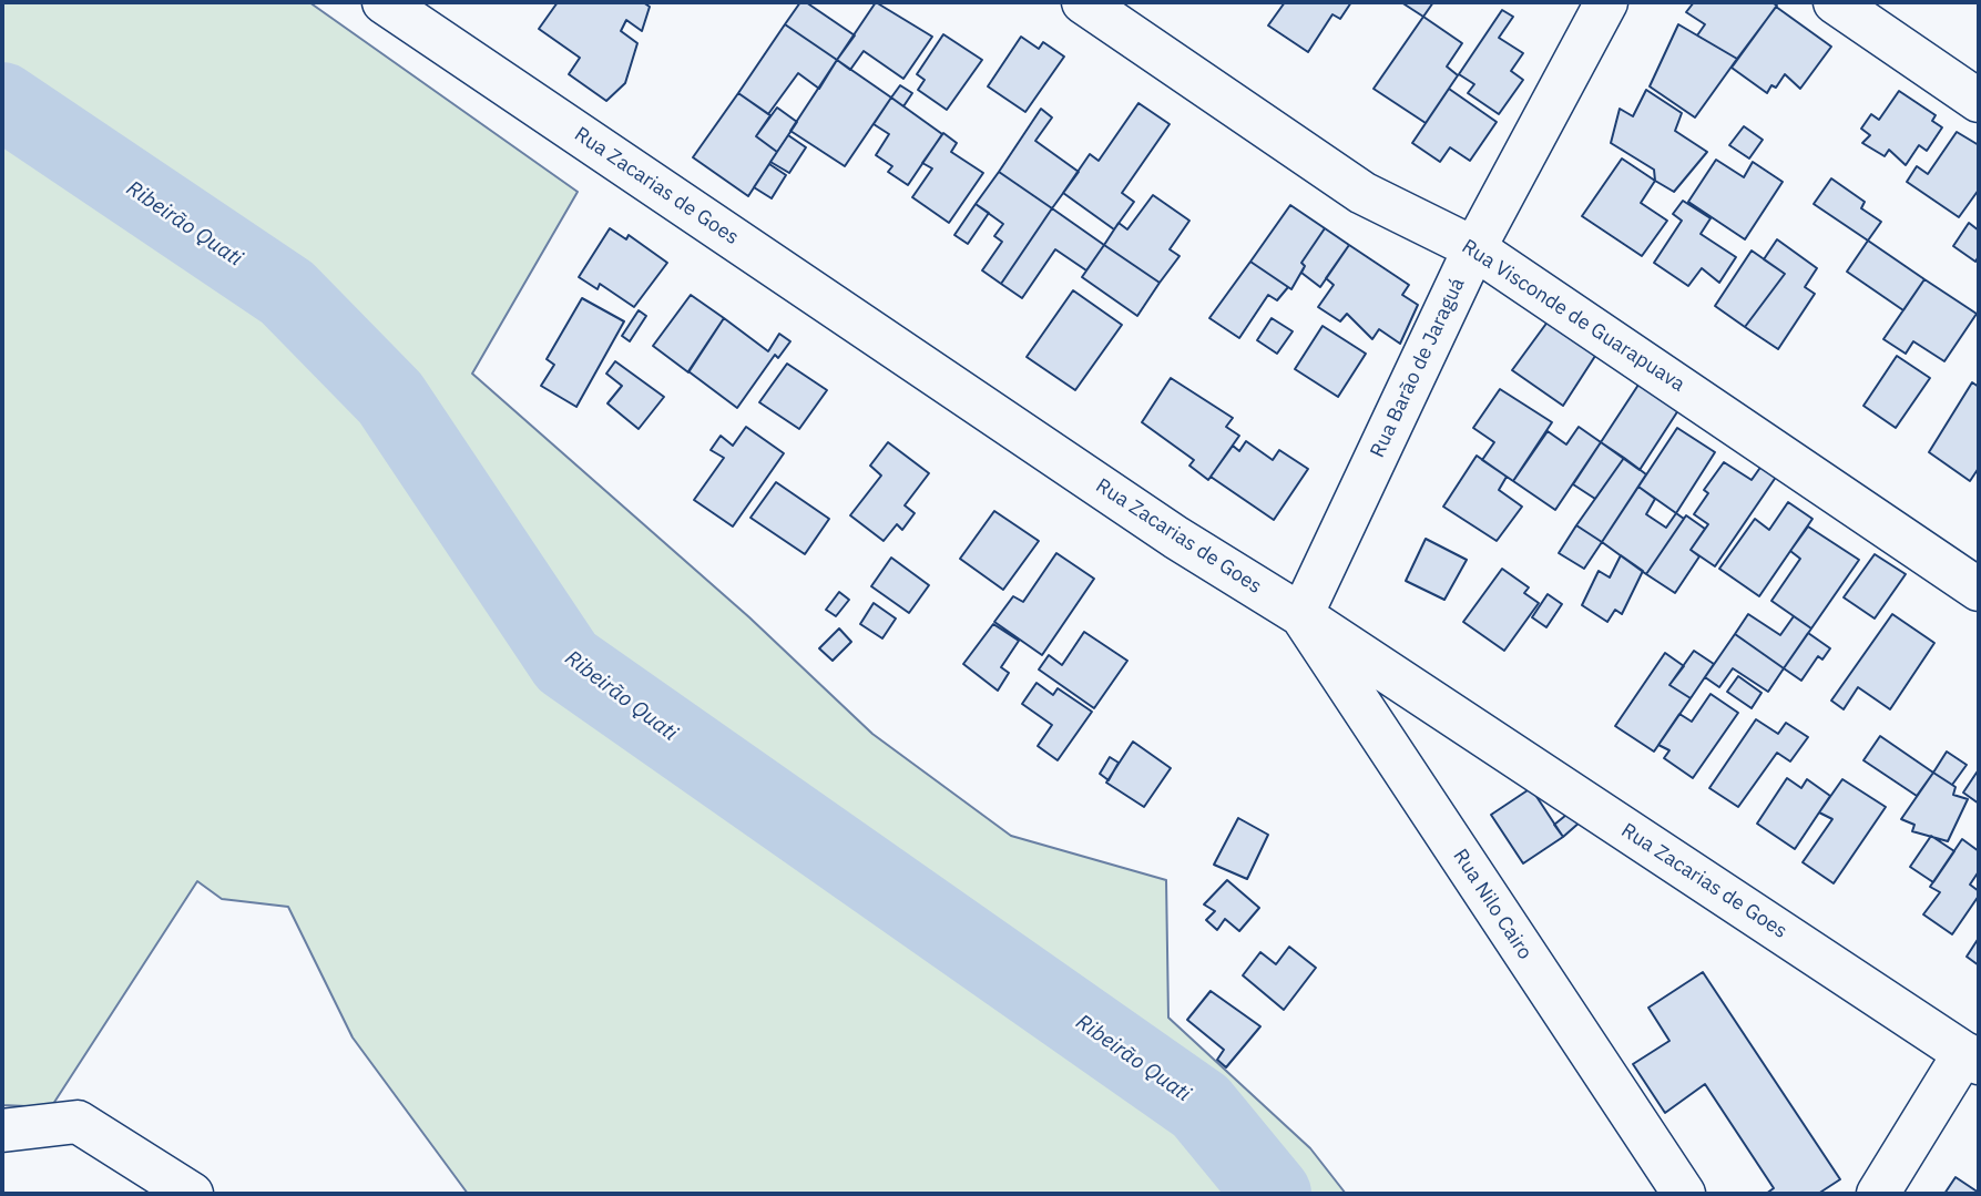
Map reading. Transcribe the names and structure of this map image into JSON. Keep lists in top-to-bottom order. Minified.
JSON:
{"streets":{"street":["Rua Zacarias de Goes","Rua Visconde de Guarapuava","Rua Barão de Jaraguá","Rua Nilo Cairo"]},"crossings":[["Rua Zacarias de Goes","Rua Barão de Jaraguá"],["Rua Zacarias de Goes","Rua Nilo Cairo"],["Rua Visconde de Guarapuava","Rua Barão de Jaraguá"],["Rua Barão de Jaraguá","Rua Nilo Cairo"]],"water":["Ribeirão Quati"]}
